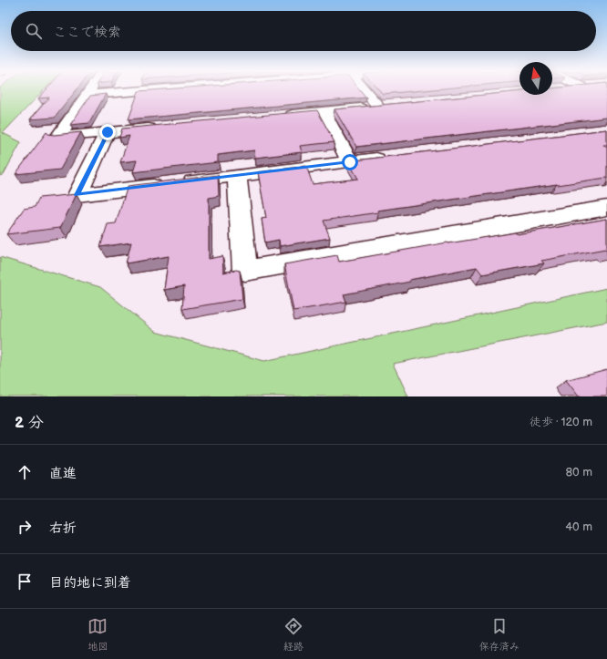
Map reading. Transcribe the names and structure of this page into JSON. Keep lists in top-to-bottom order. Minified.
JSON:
{"north":"top","page":{"search":"ここで検索","heading":["2 分","徒歩 · 120 m"],"list":[["直進","80 m"],["右折","40 m"],"目的地に到着"],"nav":["地図","経路","保存済み"]}}
